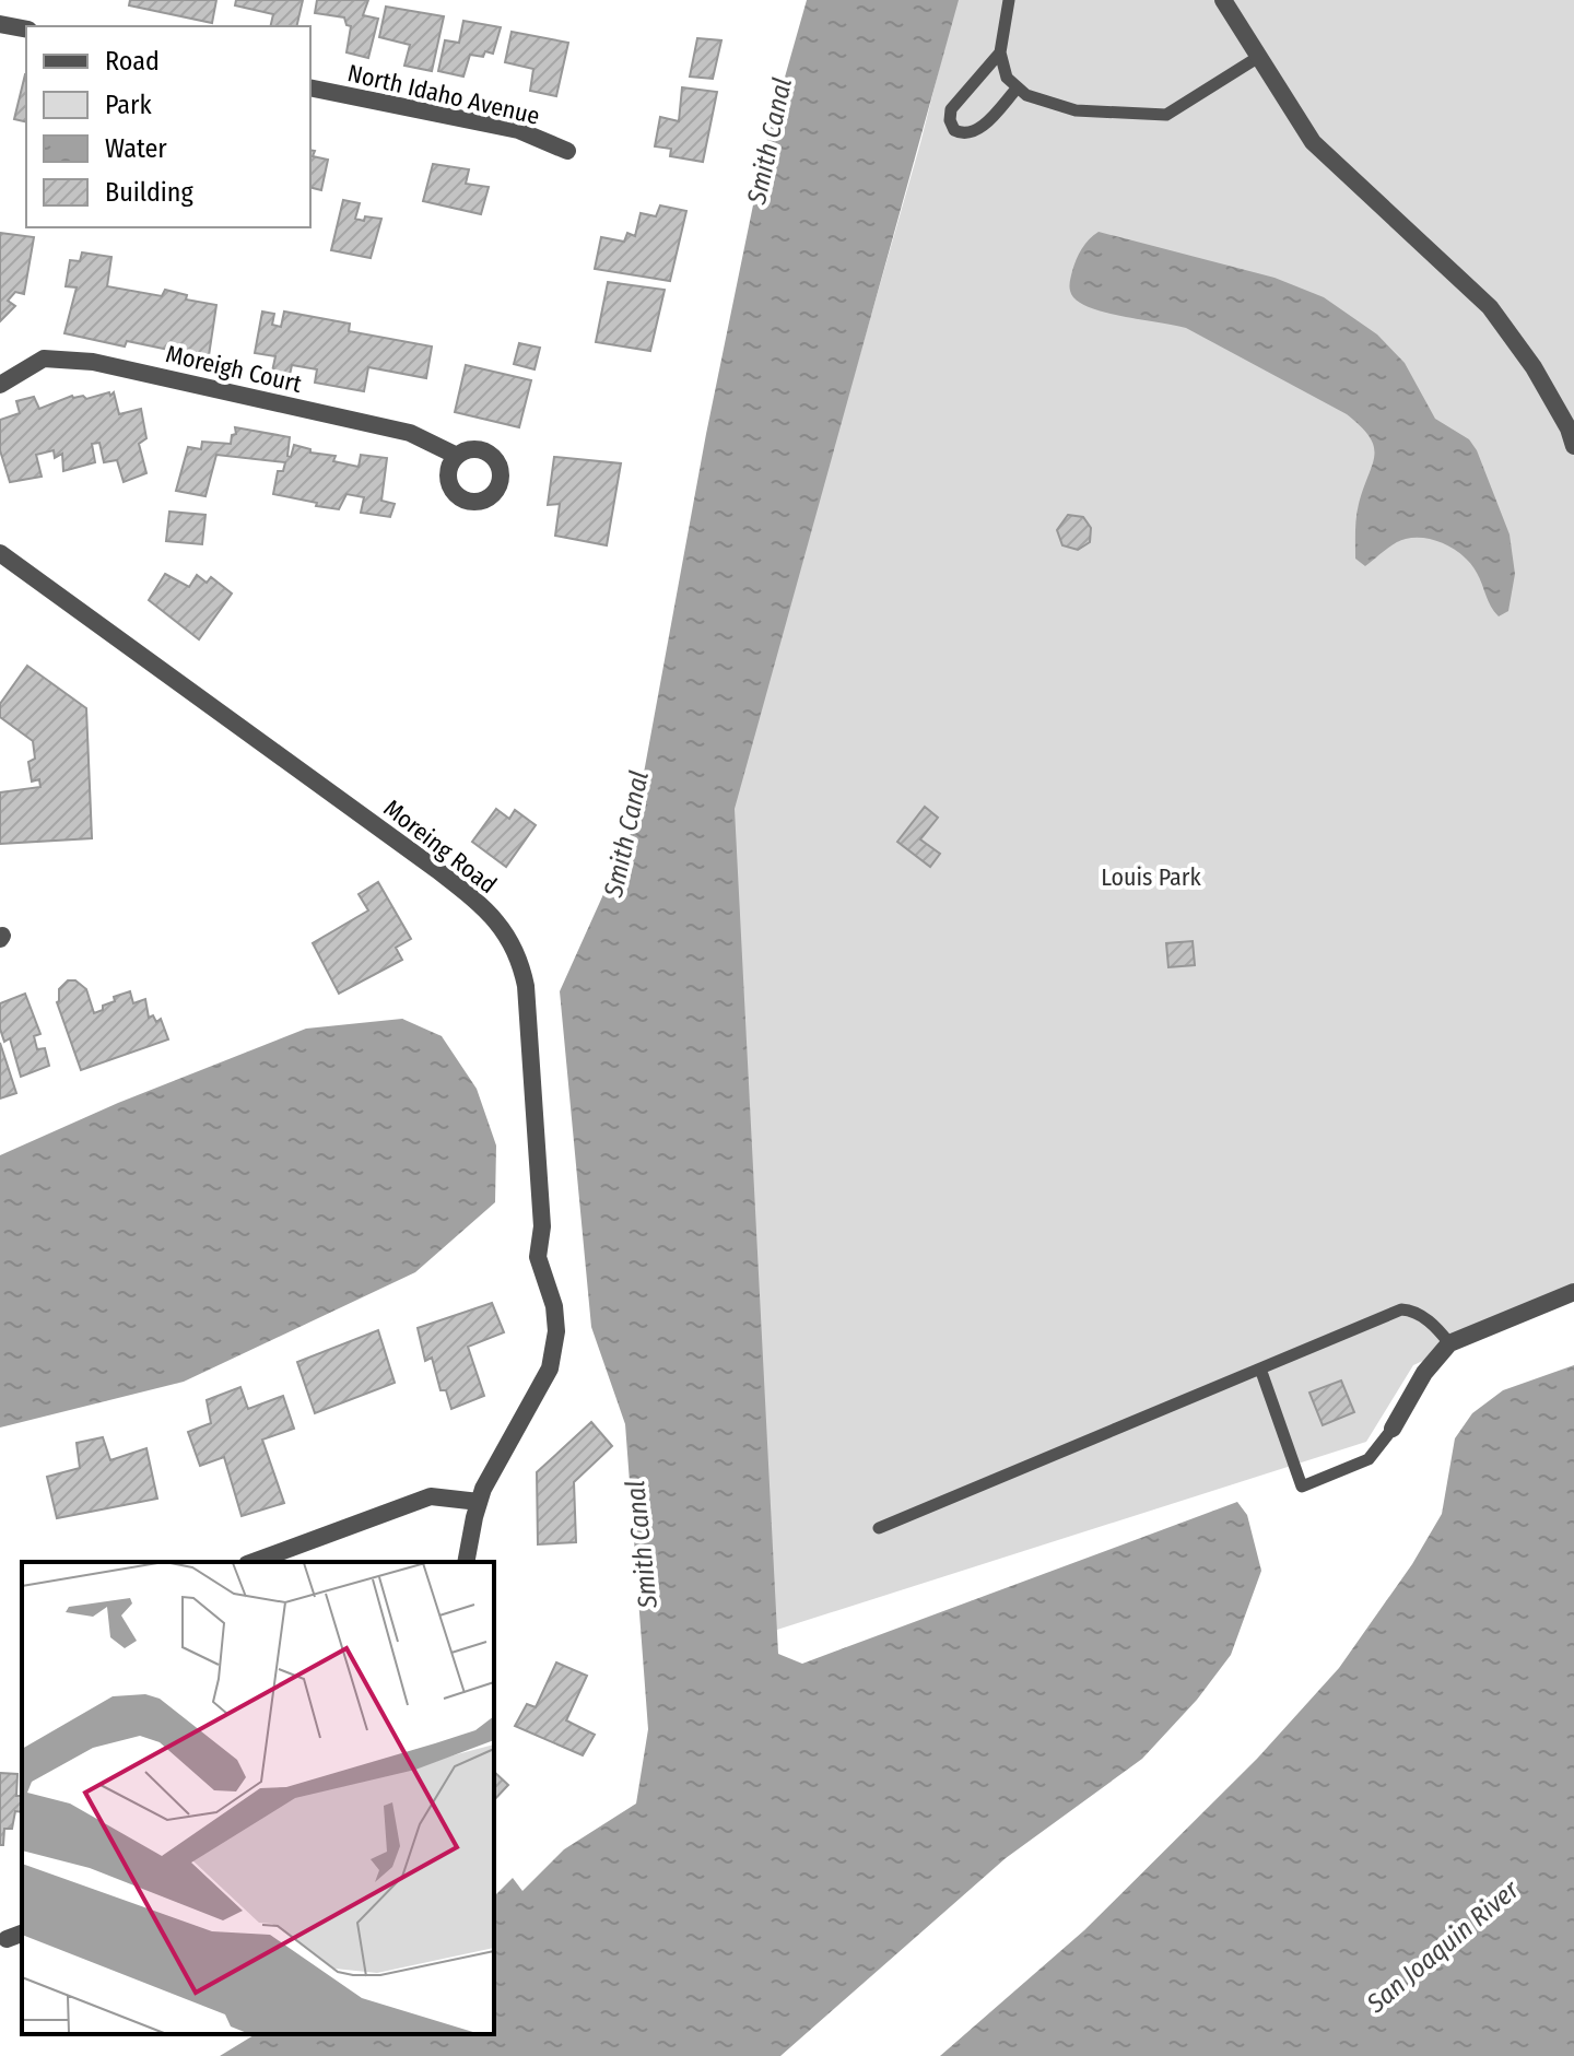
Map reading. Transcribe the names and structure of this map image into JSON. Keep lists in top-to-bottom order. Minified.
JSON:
{"streets":{"street":["North Idaho Avenue","Moreigh Court","Moreing Road"]},"water":["Smith Canal","San Joaquin River"],"parks":["Louis Park"],"legend":["Road","Park","Water","Building"]}
